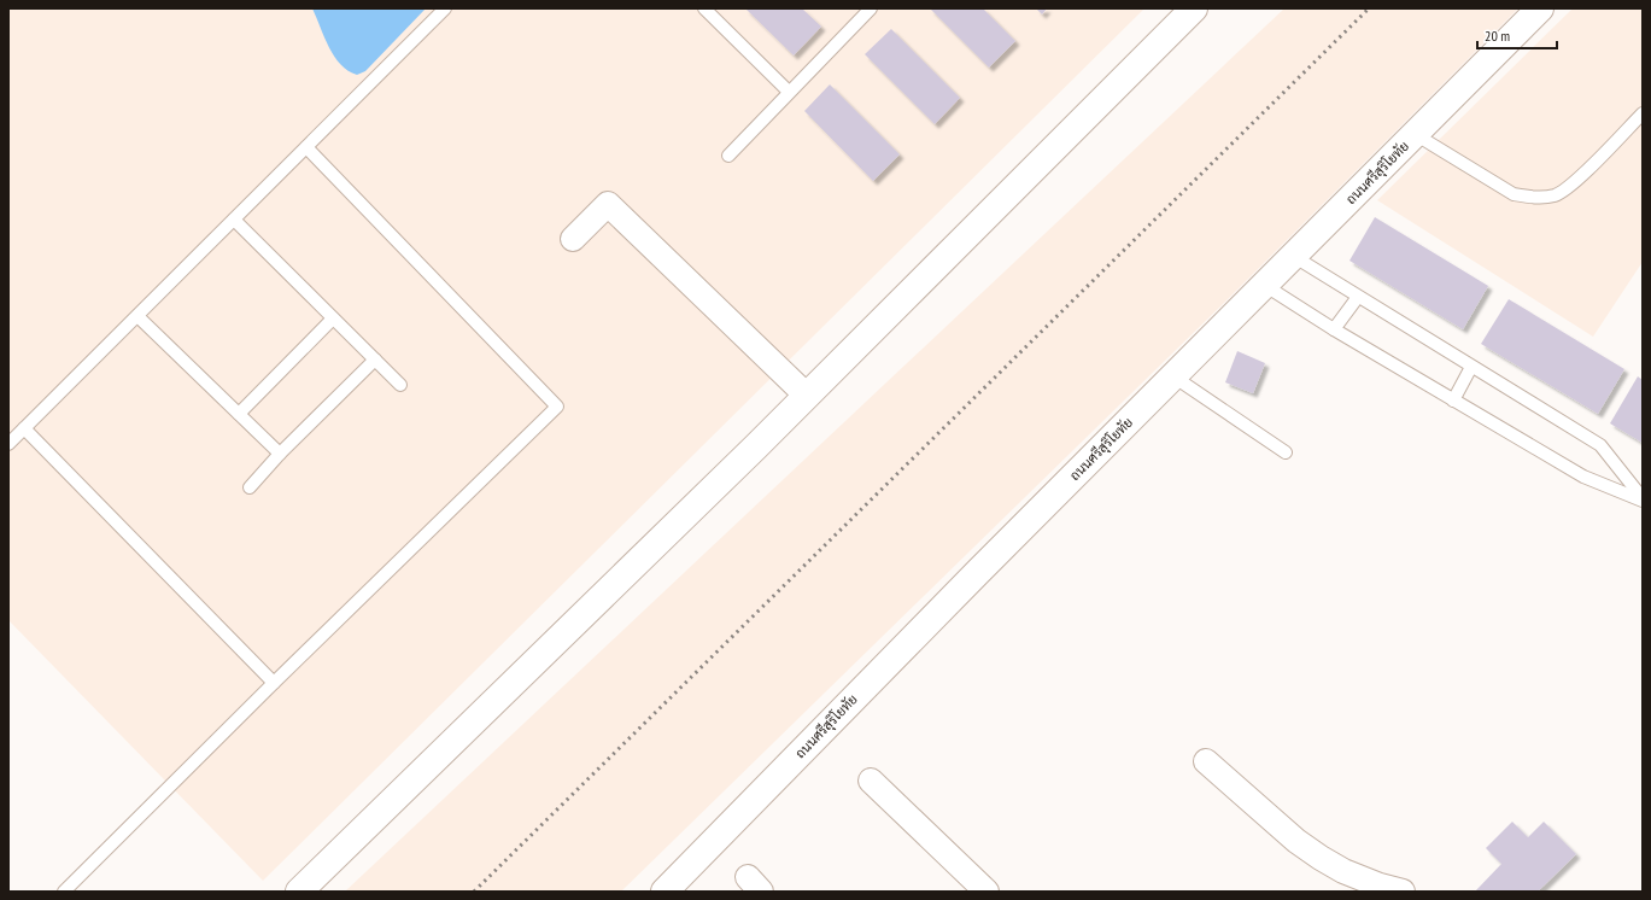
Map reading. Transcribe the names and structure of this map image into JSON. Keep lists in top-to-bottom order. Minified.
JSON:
{"streets":{"street":["ถนนศรีสุริโยทัย"]},"scale_bar":"20 m"}
